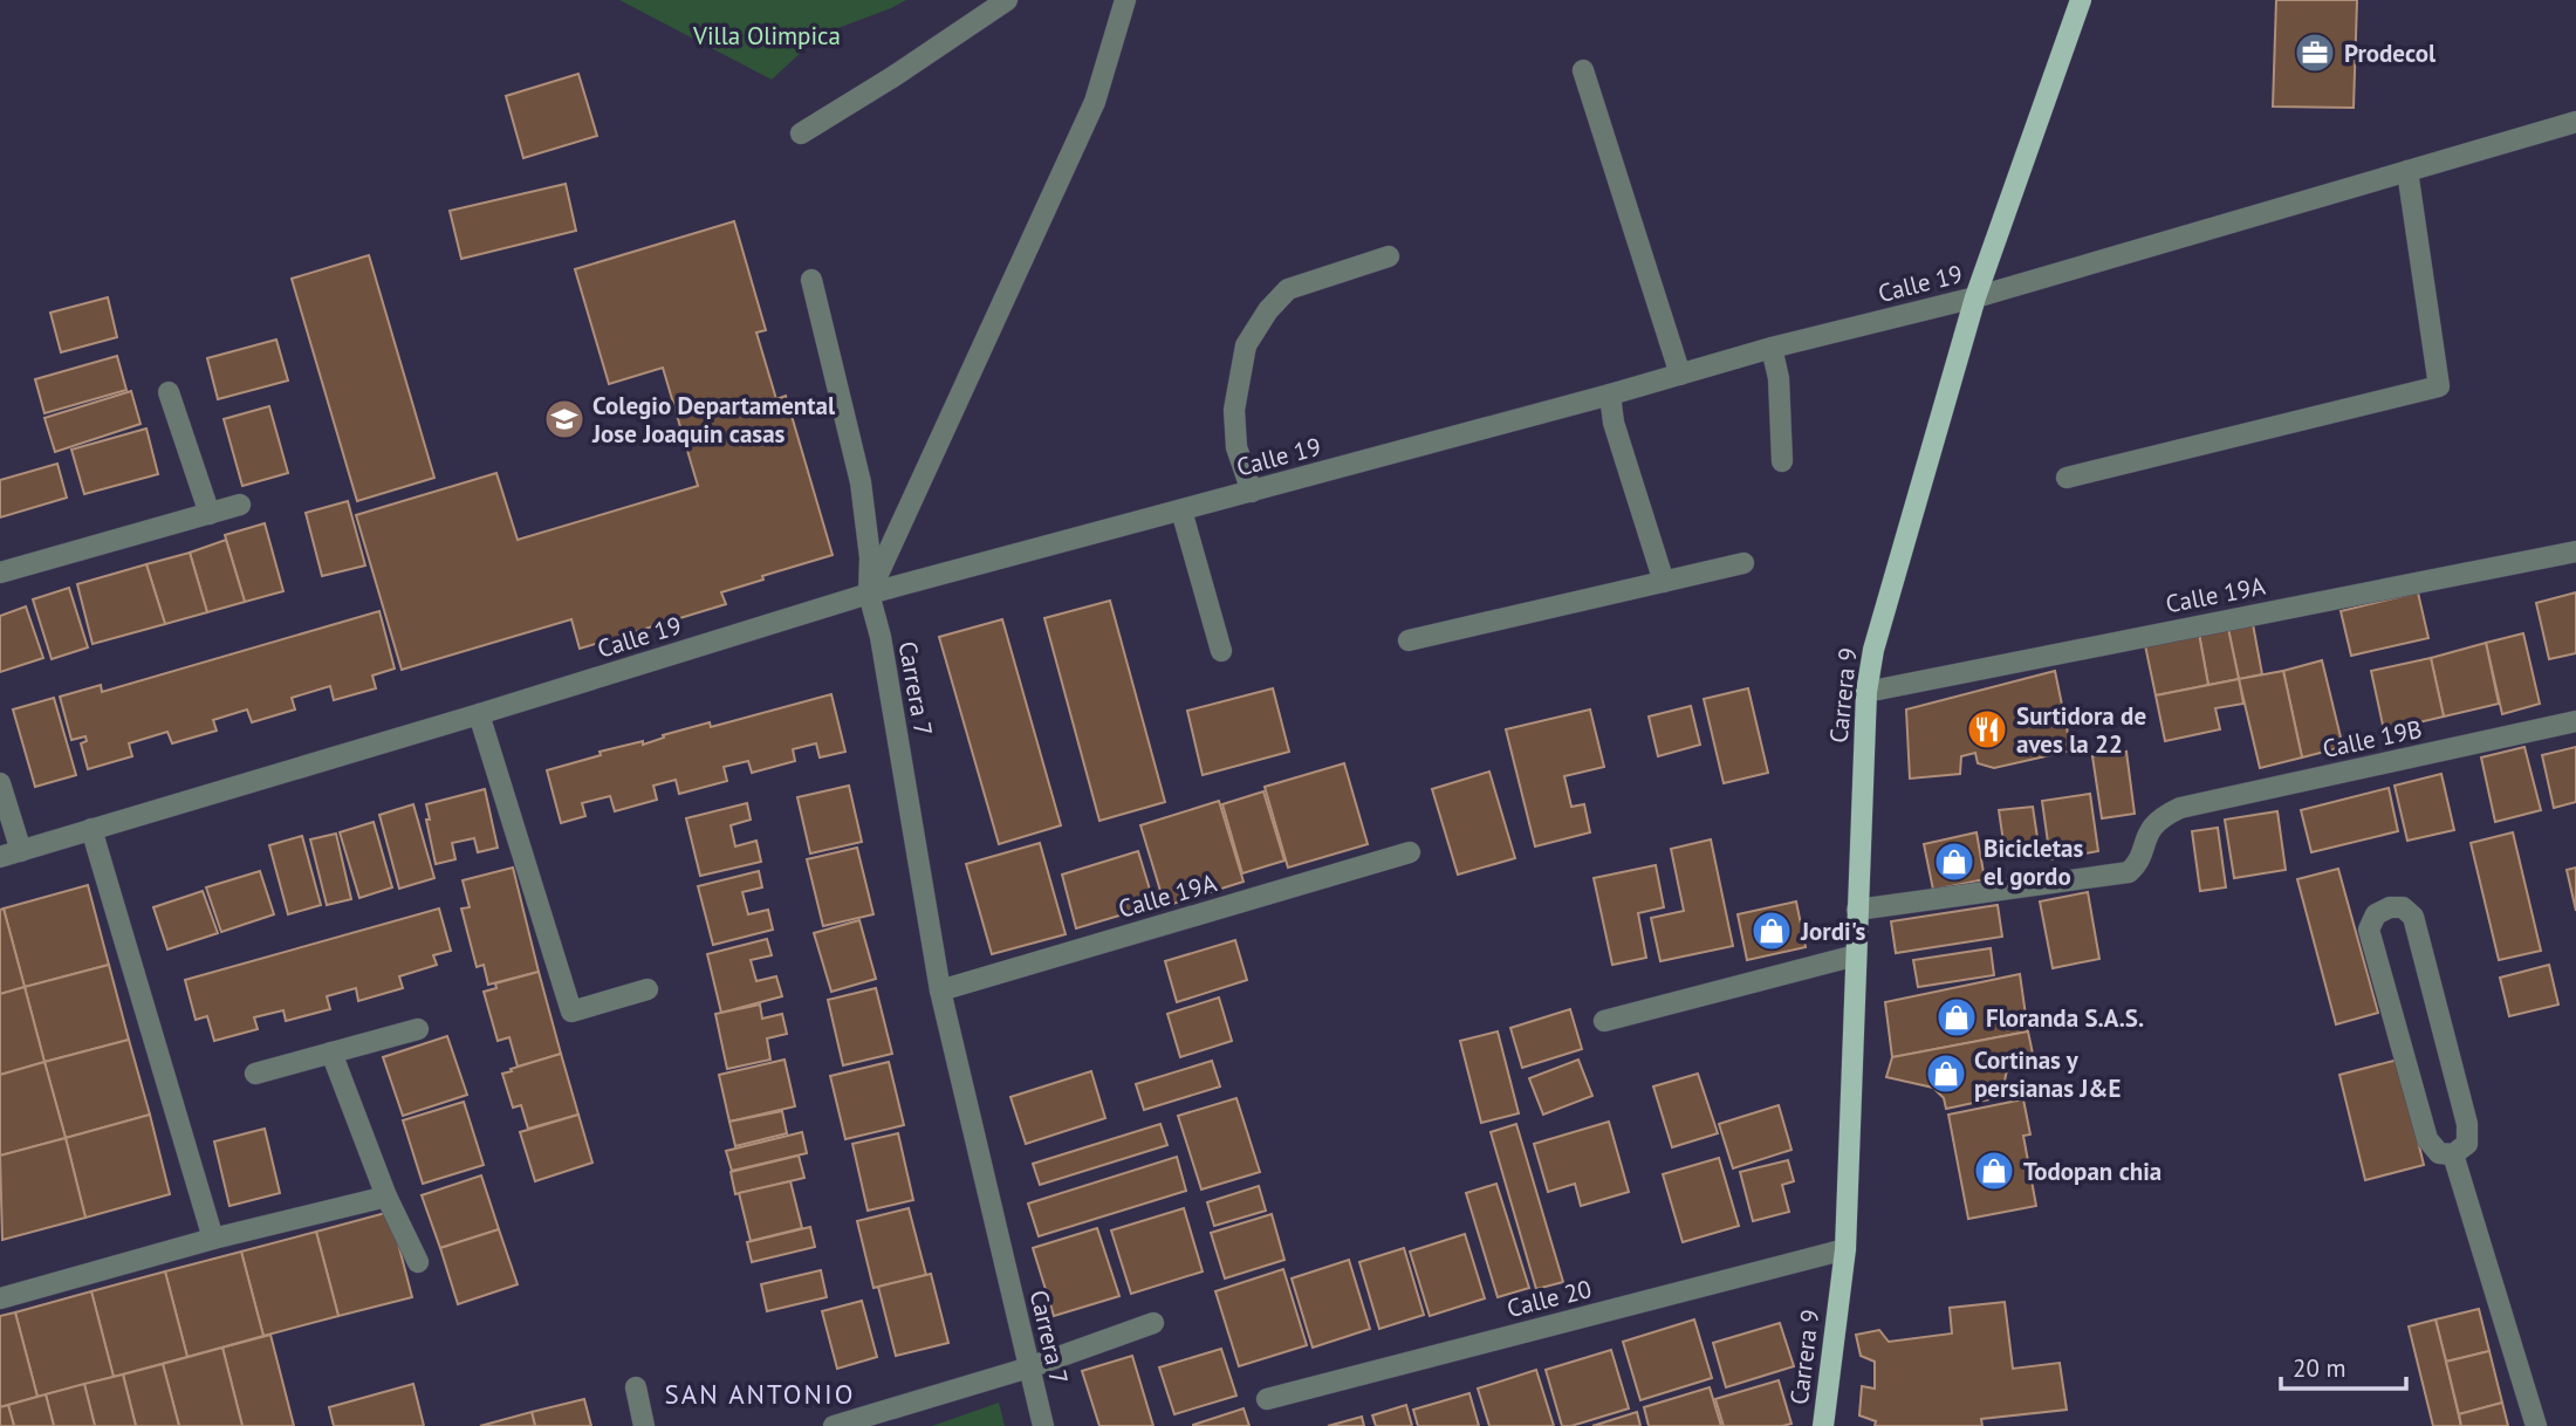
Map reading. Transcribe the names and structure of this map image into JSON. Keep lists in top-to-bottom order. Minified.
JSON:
{"streets":{"main road":["Carrera 9"],"street":["Calle 19","Calle 19A","Carrera 7","Calle 19B","Calle 20"]},"crossings":[["Calle 19","Carrera 7"],["Calle 19","Carrera 9"],["Calle 19A","Carrera 7"],["Calle 19A","Carrera 9"],["Carrera 9","Calle 19B"],["Carrera 9","Calle 20"]],"districts":["SAN ANTONIO"],"parks":["Villa Olimpica"],"places":{"office":["Prodecol"],"school or university":["Colegio Departamental Jose Joaquin casas"],"restaurant":["Surtidora de aves la 22"],"shop":["Bicicletas el gordo","Jordi's","Floranda S.A.S.","Cortinas y persianas J&E","Todopan chia"]},"scale_bar":"20 m"}
